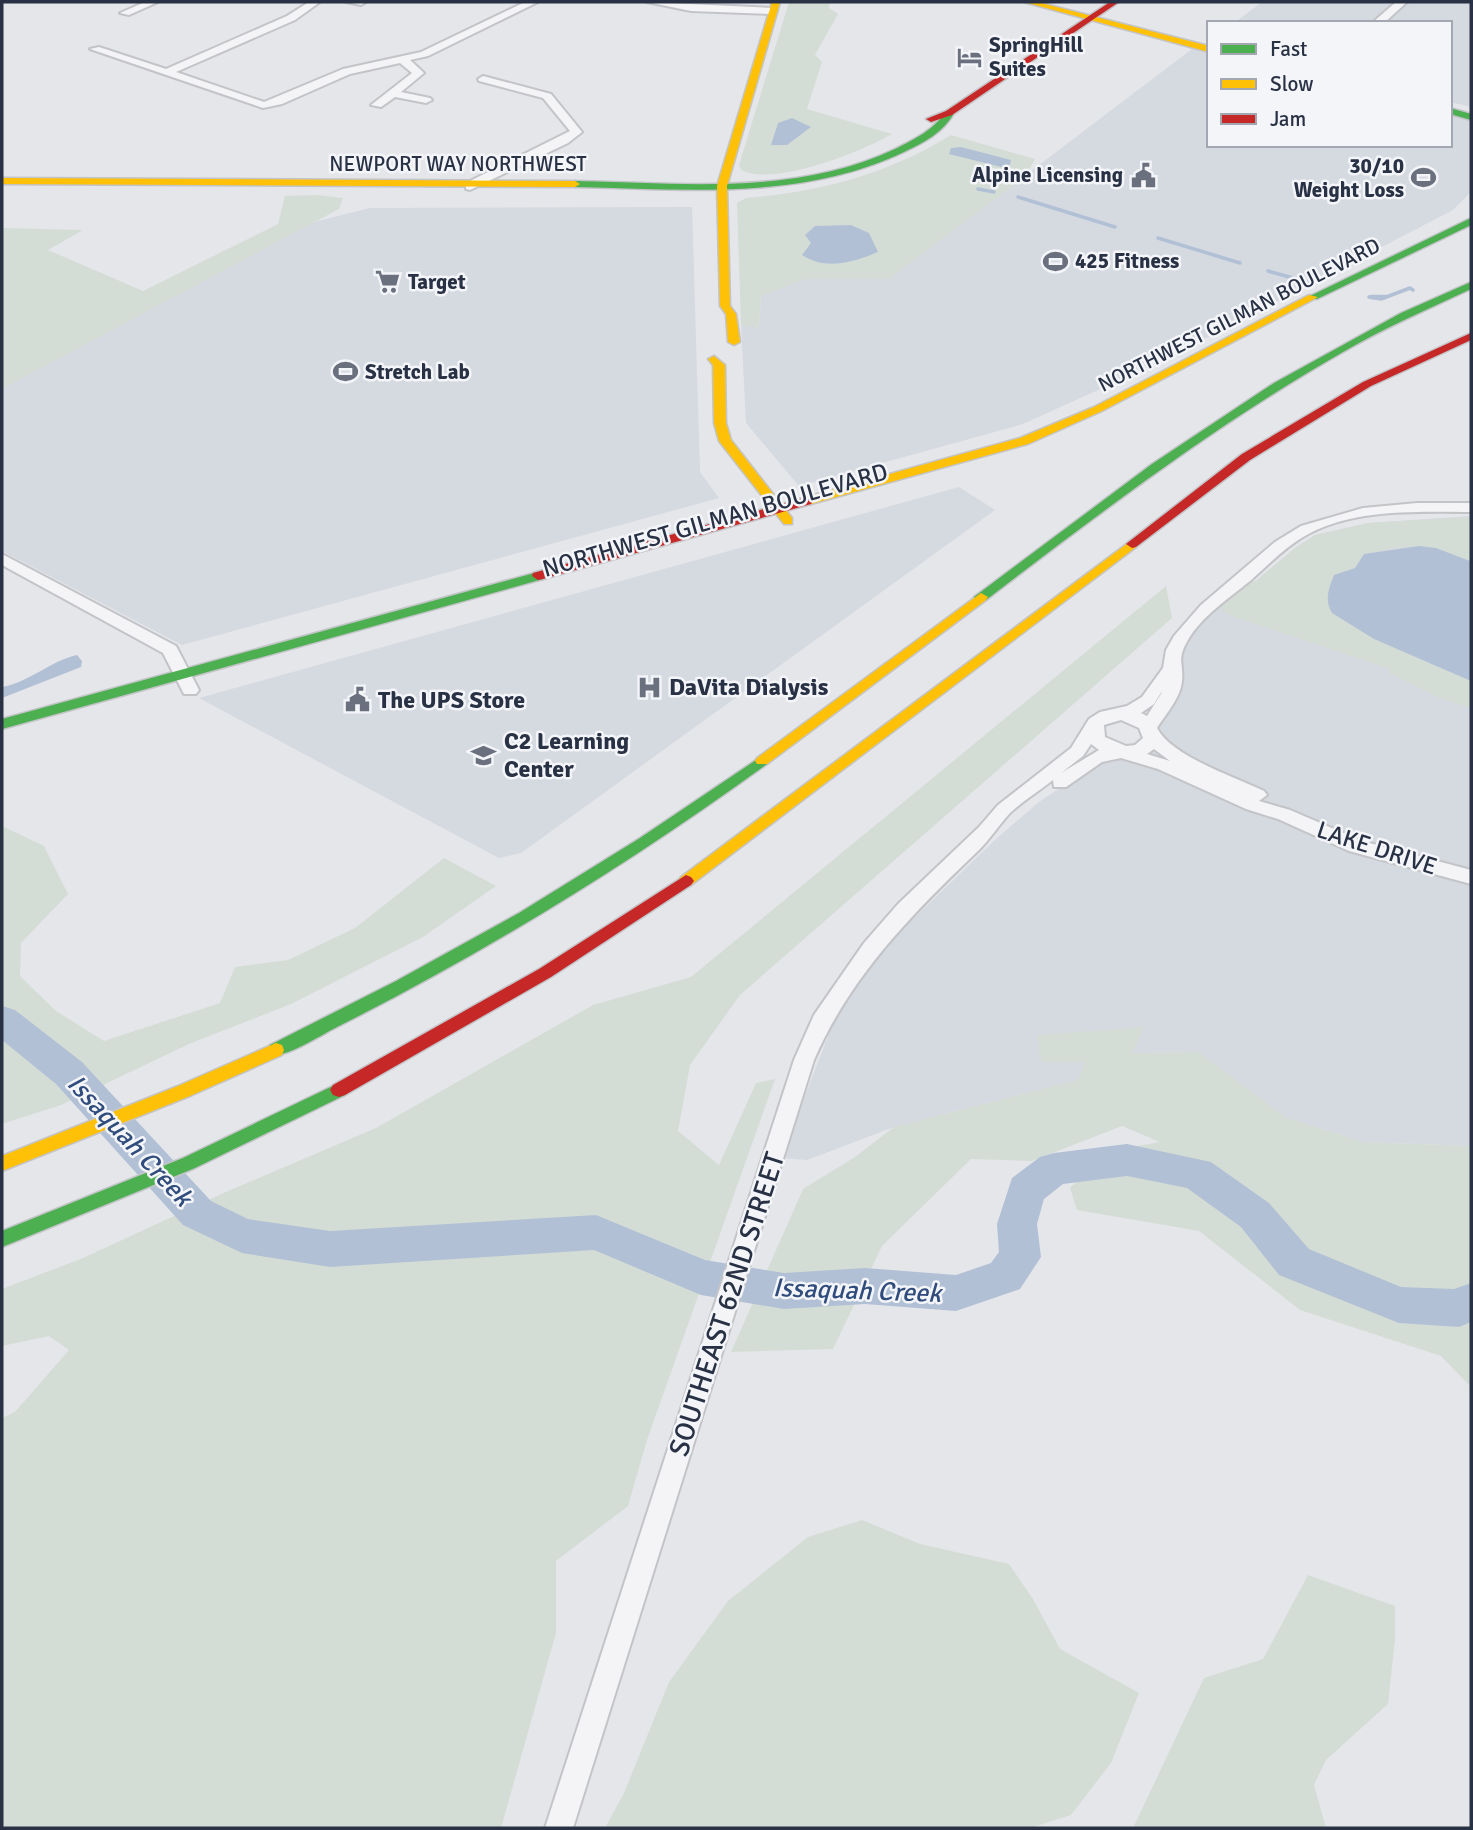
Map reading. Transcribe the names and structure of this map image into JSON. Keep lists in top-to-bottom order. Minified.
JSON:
{"streets":{"main road":["NEWPORT WAY NORTHWEST","NORTHWEST GILMAN BOULEVARD"],"street":["LAKE DRIVE","SOUTHEAST 62ND STREET"]},"crossings":[["LAKE DRIVE","SOUTHEAST 62ND STREET"]],"water":["Issaquah Creek"],"places":{"hotel":["SpringHill Suites"],"public building":["Alpine Licensing","The UPS Store"],"sports":["30/10 Weight Loss","425 Fitness","Stretch Lab"],"supermarket":["Target"],"hospital":["DaVita Dialysis"],"school or university":["C2 Learning Center"]},"legend":["Fast","Slow","Jam"]}
